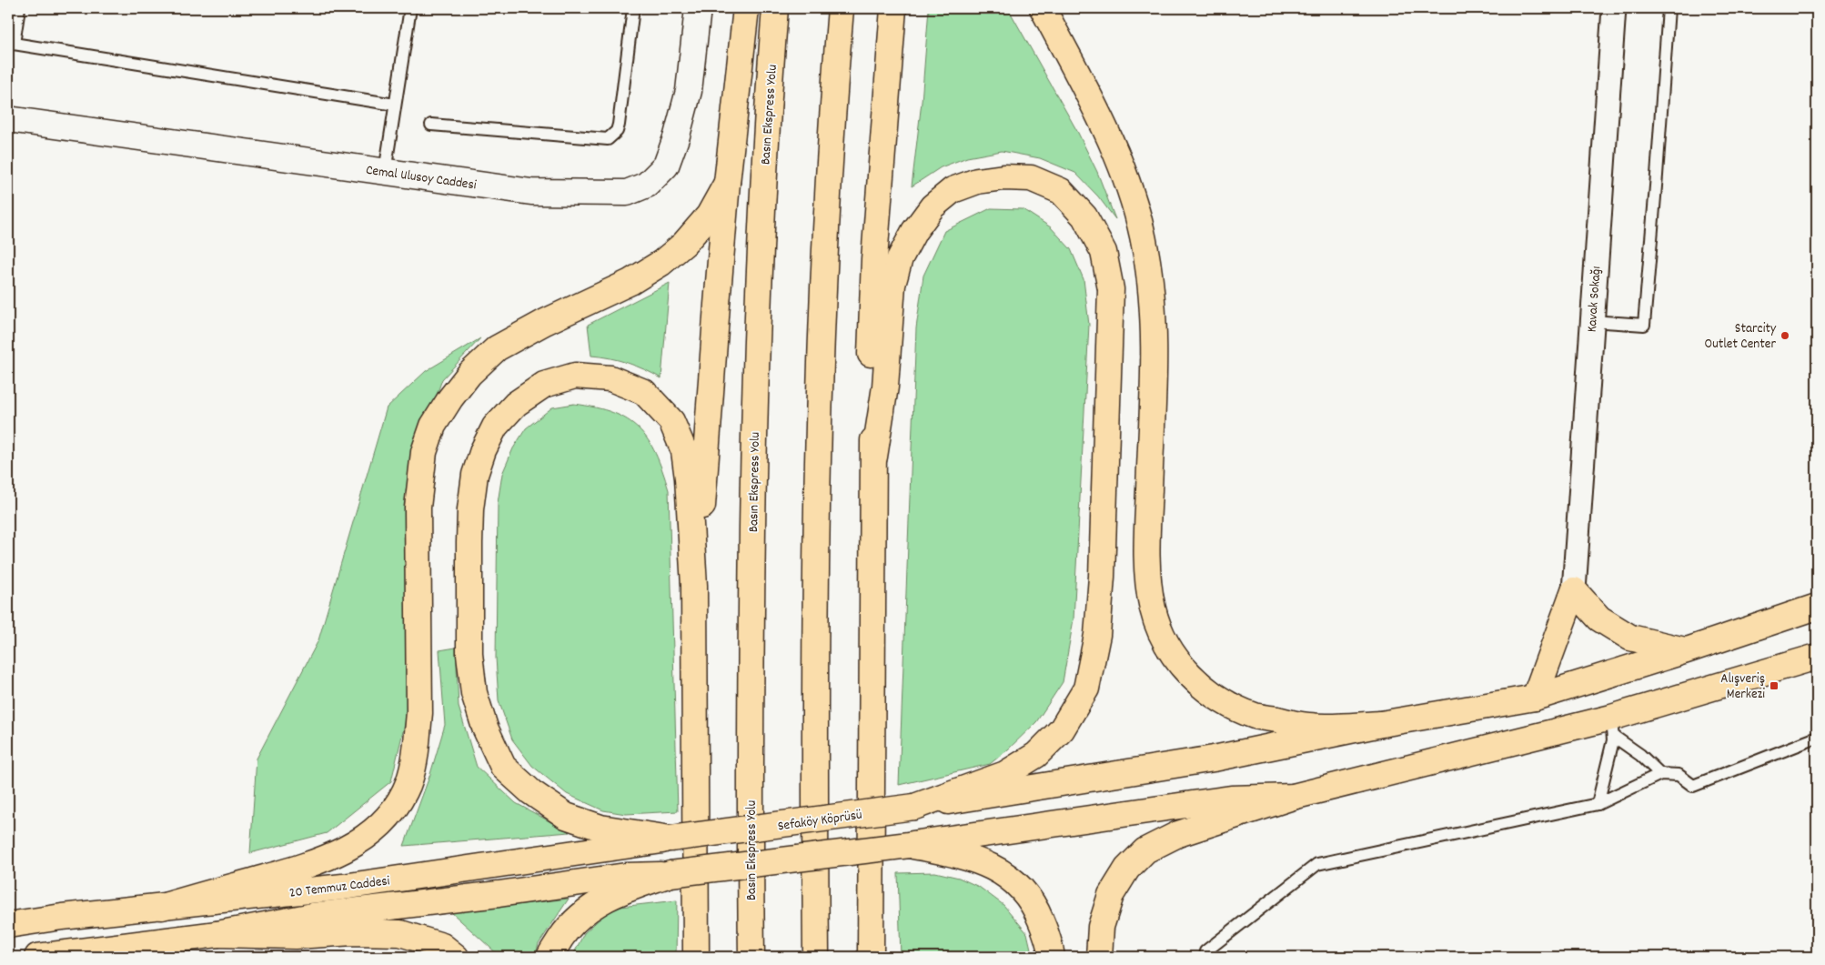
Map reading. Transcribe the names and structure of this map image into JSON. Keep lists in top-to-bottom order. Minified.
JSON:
{"streets":{"main road":["Basın Ekspress Yolu","Cemal Ulusoy Caddesi","Sefaköy Köprüsü","20 Temmuz Caddesi"],"street":["Kavak Sokağı"]},"crossings":[["Sefaköy Köprüsü","20 Temmuz Caddesi"]],"places":{"other":["Starcity Outlet Center"],"transit":["Alışveriş Merkezi"]}}
